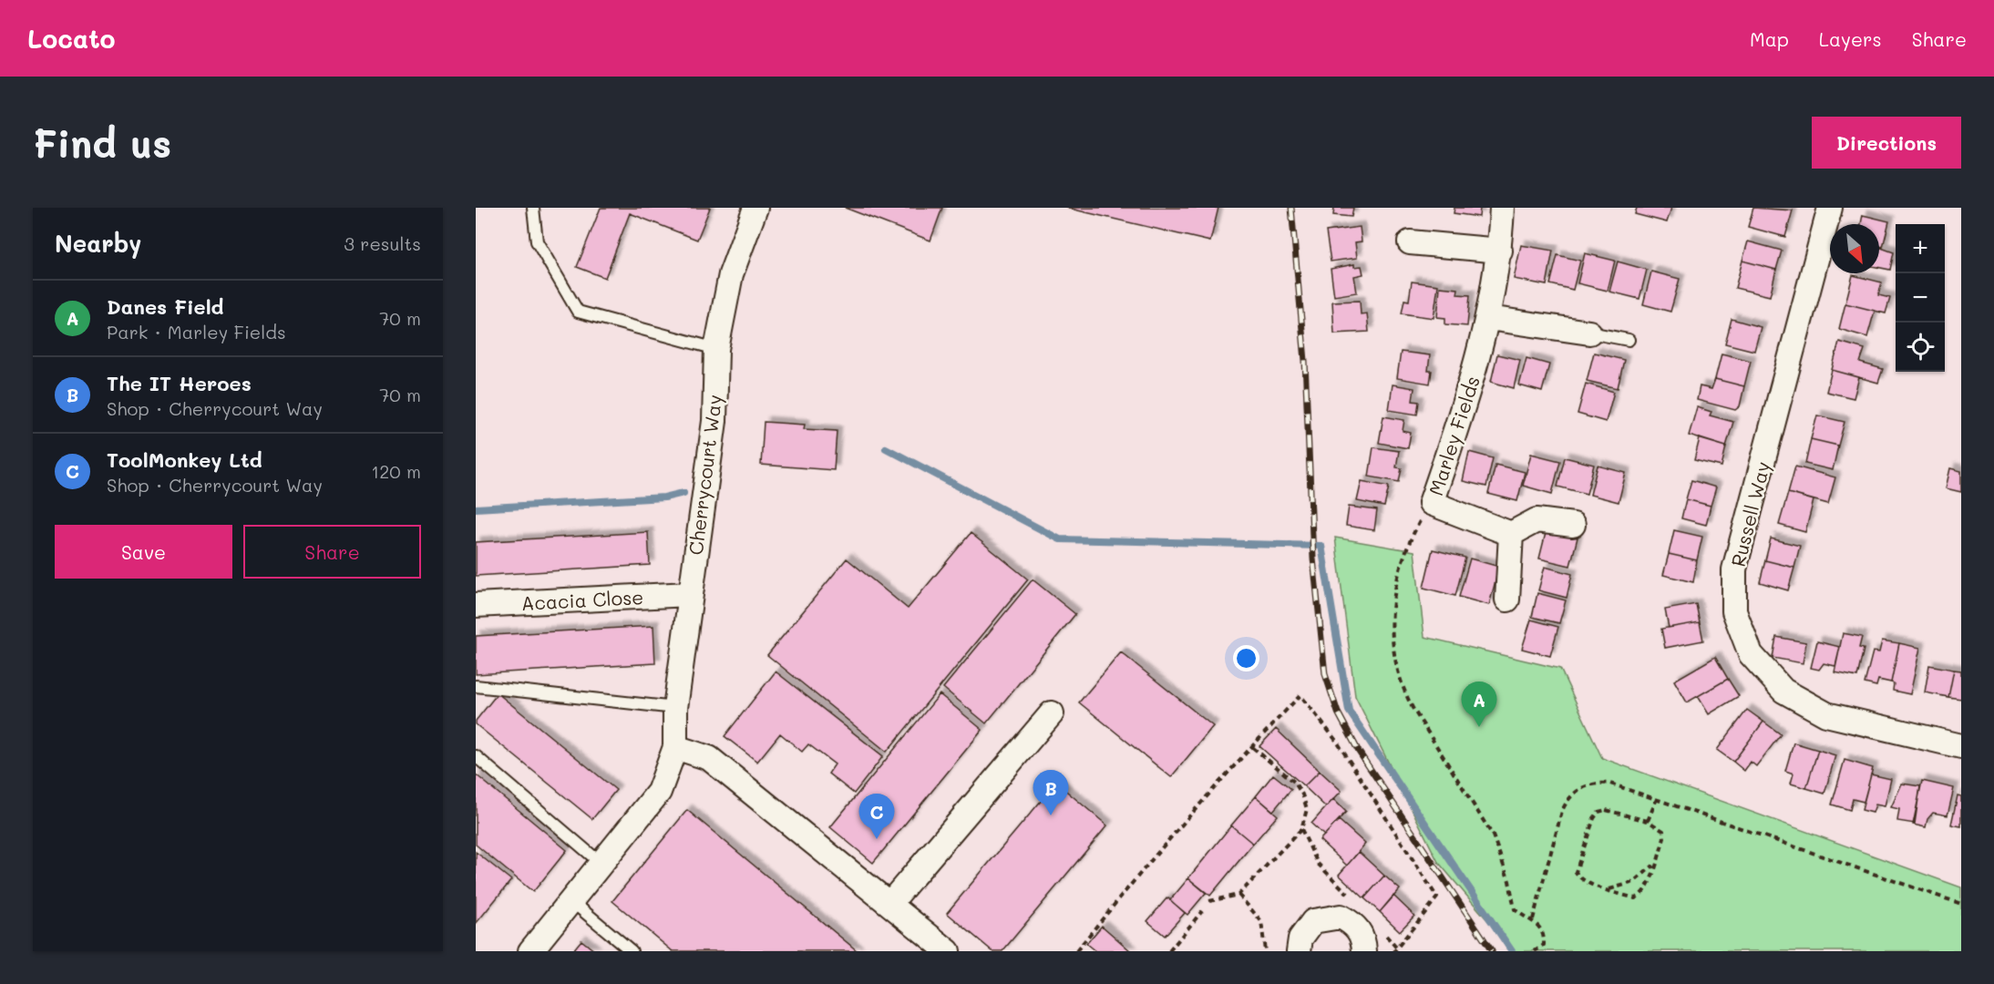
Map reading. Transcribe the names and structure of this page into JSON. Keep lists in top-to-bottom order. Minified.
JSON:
{"streets":{"street":["Marley Fields","Cherrycourt Way","Russell Way","Acacia Close"]},"crossings":[["Cherrycourt Way","Acacia Close"]],"north":"bottom right","page":{"header":"Locato","nav":["Map","Layers","Share"],"buttons":["Directions",["Save","Share"]],"title":"Find us","heading":["Nearby","3 results"],"map_buttons":["+","−"],"list":[{"mark":"A","name":"Danes Field","note":"Park · Marley Fields","value":"70 m"},{"mark":"B","name":"The IT Heroes","note":"Shop · Cherrycourt Way","value":"70 m"},{"mark":"C","name":"ToolMonkey Ltd","note":"Shop · Cherrycourt Way","value":"120 m"}],"pins":["A","B","C"]}}
